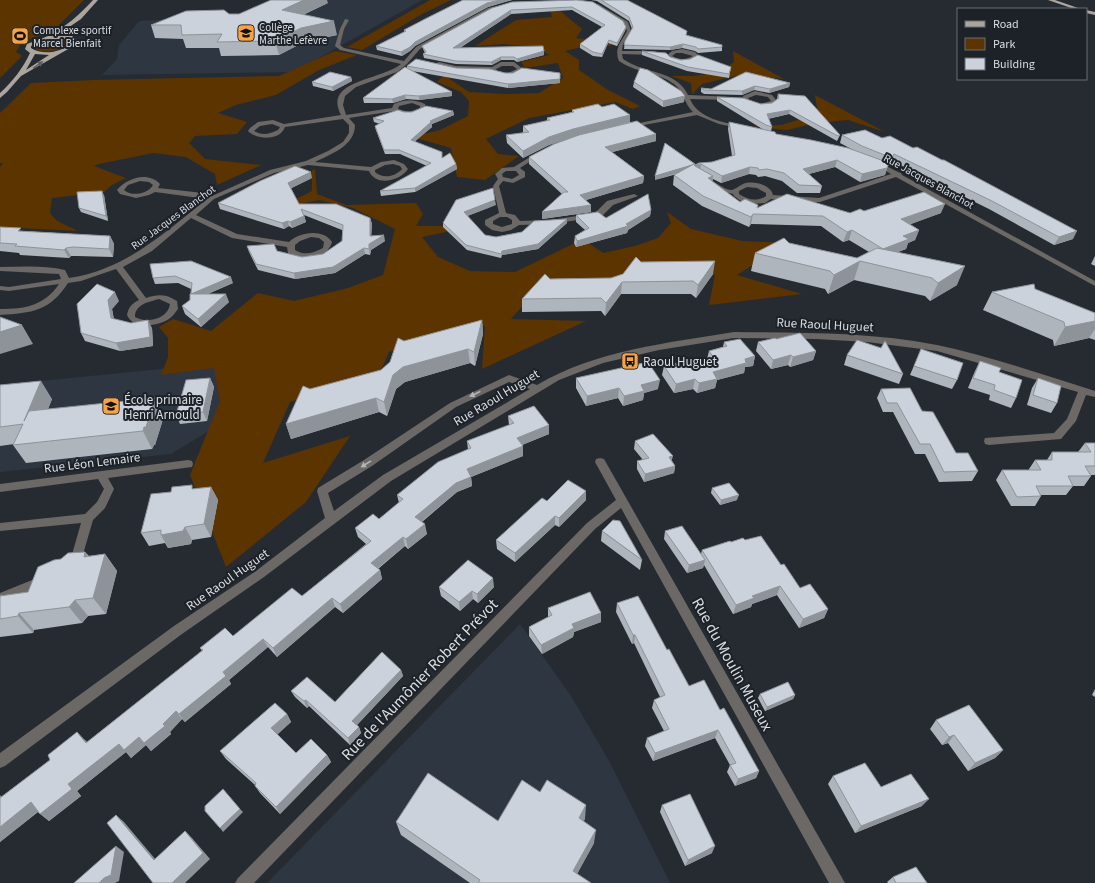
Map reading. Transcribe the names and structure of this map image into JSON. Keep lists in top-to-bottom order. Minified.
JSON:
{"streets":{"street":["Rue Jacques Blanchot","Rue Raoul Huguet","Rue Léon Lemaire","Rue du Moulin Museux","Rue de l'Aumônier Robert Prévot"]},"crossings":[["Rue du Moulin Museux","Rue de l'Aumônier Robert Prévot"]],"places":{"school or university":["Collège Marthe Lefèvre","École primaire Henri Arnould"],"sports":["Complexe sportif Marcel Bienfait"],"bus stop":["Raoul Huguet"]},"legend":["Road","Park","Building"]}
